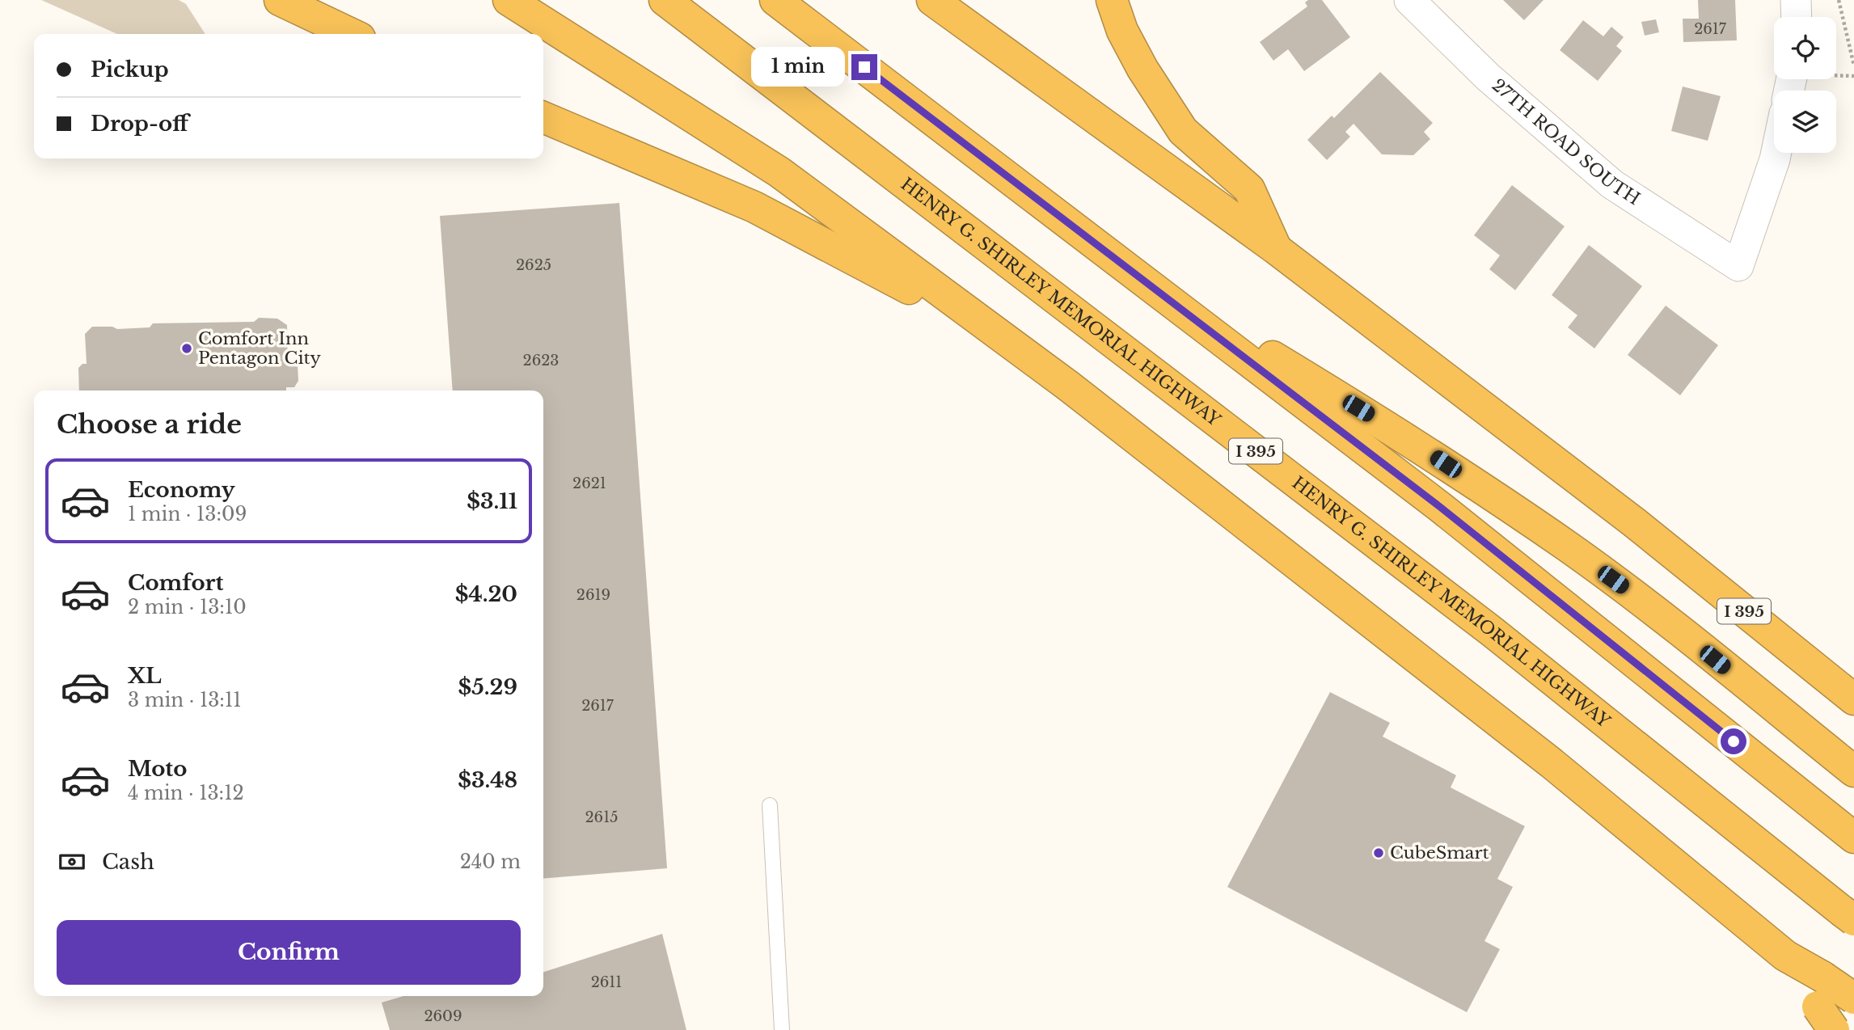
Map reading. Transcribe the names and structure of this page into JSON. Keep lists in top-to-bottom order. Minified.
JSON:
{"streets":{"highway":["HENRY G. SHIRLEY MEMORIAL HIGHWAY","I 395"],"street":["27TH ROAD SOUTH"]},"places":["Comfort Inn Pentagon City","CubeSmart"],"house_numbers":["2617","2625","2623","2621","2619","2617","2615","2611","2609"],"page":{"banner":["Pickup","Drop-off"],"bubble":"1 min","heading":"Choose a ride","list":[{"name":"Economy","note":"1 min · 13:09","value":"$3.11"},{"name":"Comfort","note":"2 min · 13:10","value":"$4.20"},{"name":"XL","note":"3 min · 13:11","value":"$5.29"},{"name":"Moto","note":"4 min · 13:12","value":"$3.48"}],"pay":["Cash","240 m"],"buttons":"Confirm"}}
